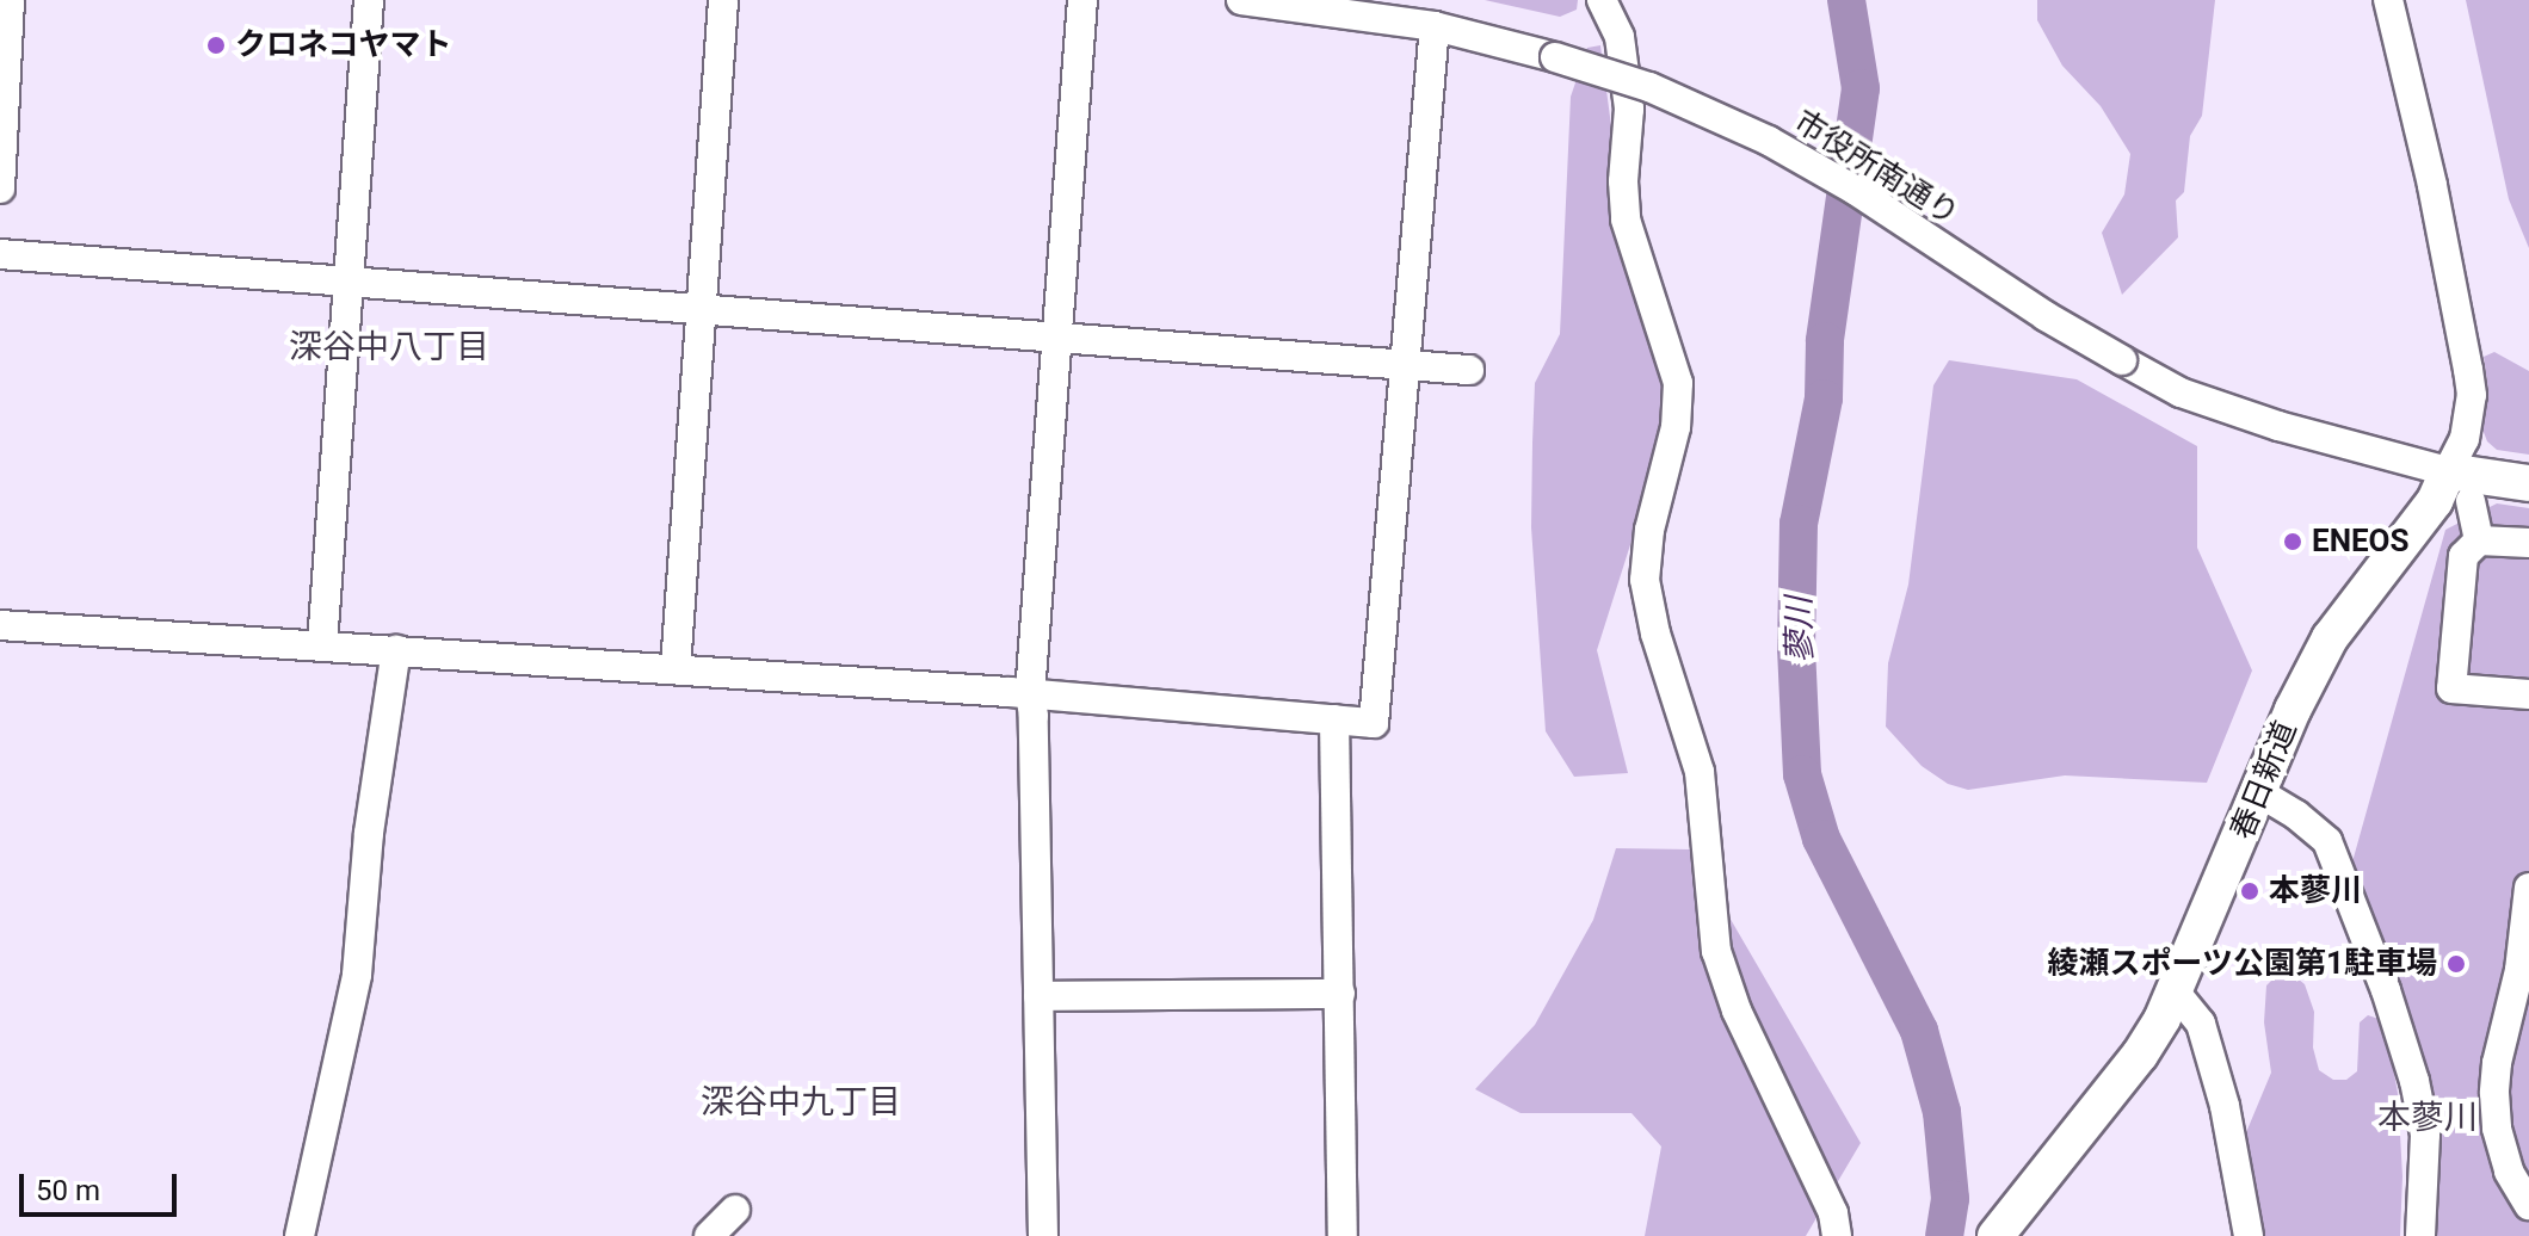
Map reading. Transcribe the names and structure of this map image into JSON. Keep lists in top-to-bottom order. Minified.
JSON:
{"streets":{"main road":["春日新道"],"street":["市役所南通り"]},"crossings":[["市役所南通り","春日新道"]],"districts":["深谷中八丁目","深谷中九丁目","本蓼川"],"water":["蓼川"],"places":["クロネコヤマト","ENEOS","本蓼川","綾瀬スポーツ公園第1駐車場"],"scale_bar":"50 m"}
